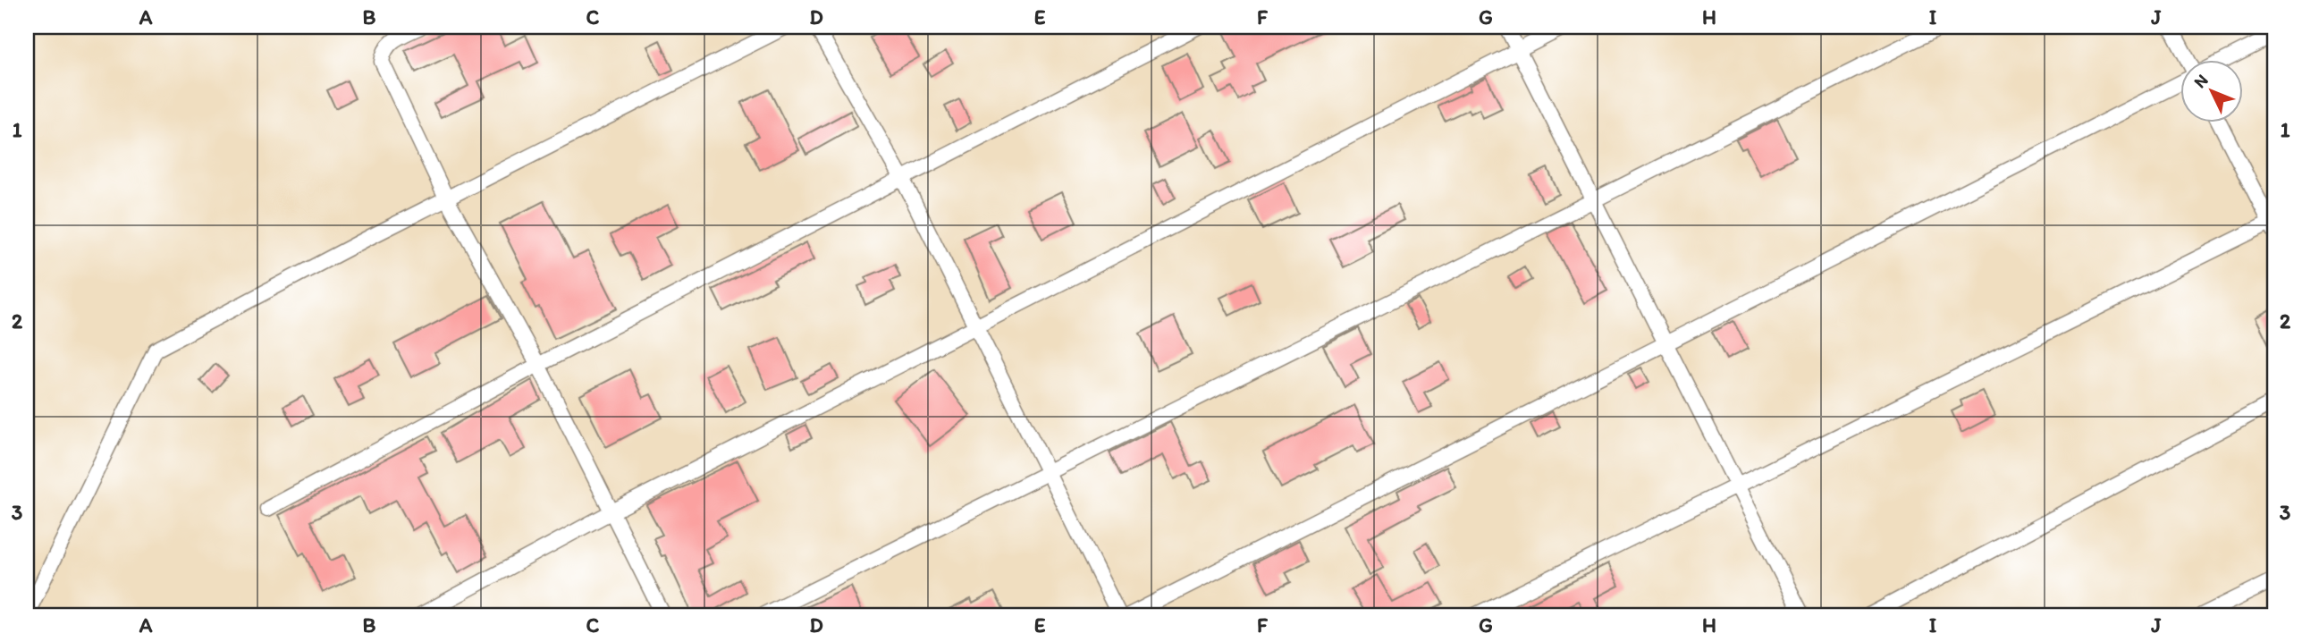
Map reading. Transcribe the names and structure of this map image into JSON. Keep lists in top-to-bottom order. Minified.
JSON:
{"north":"top left","grid":{"columns":["A","B","C","D","E","F","G","H","I","J"],"rows":["1","2","3"]}}
